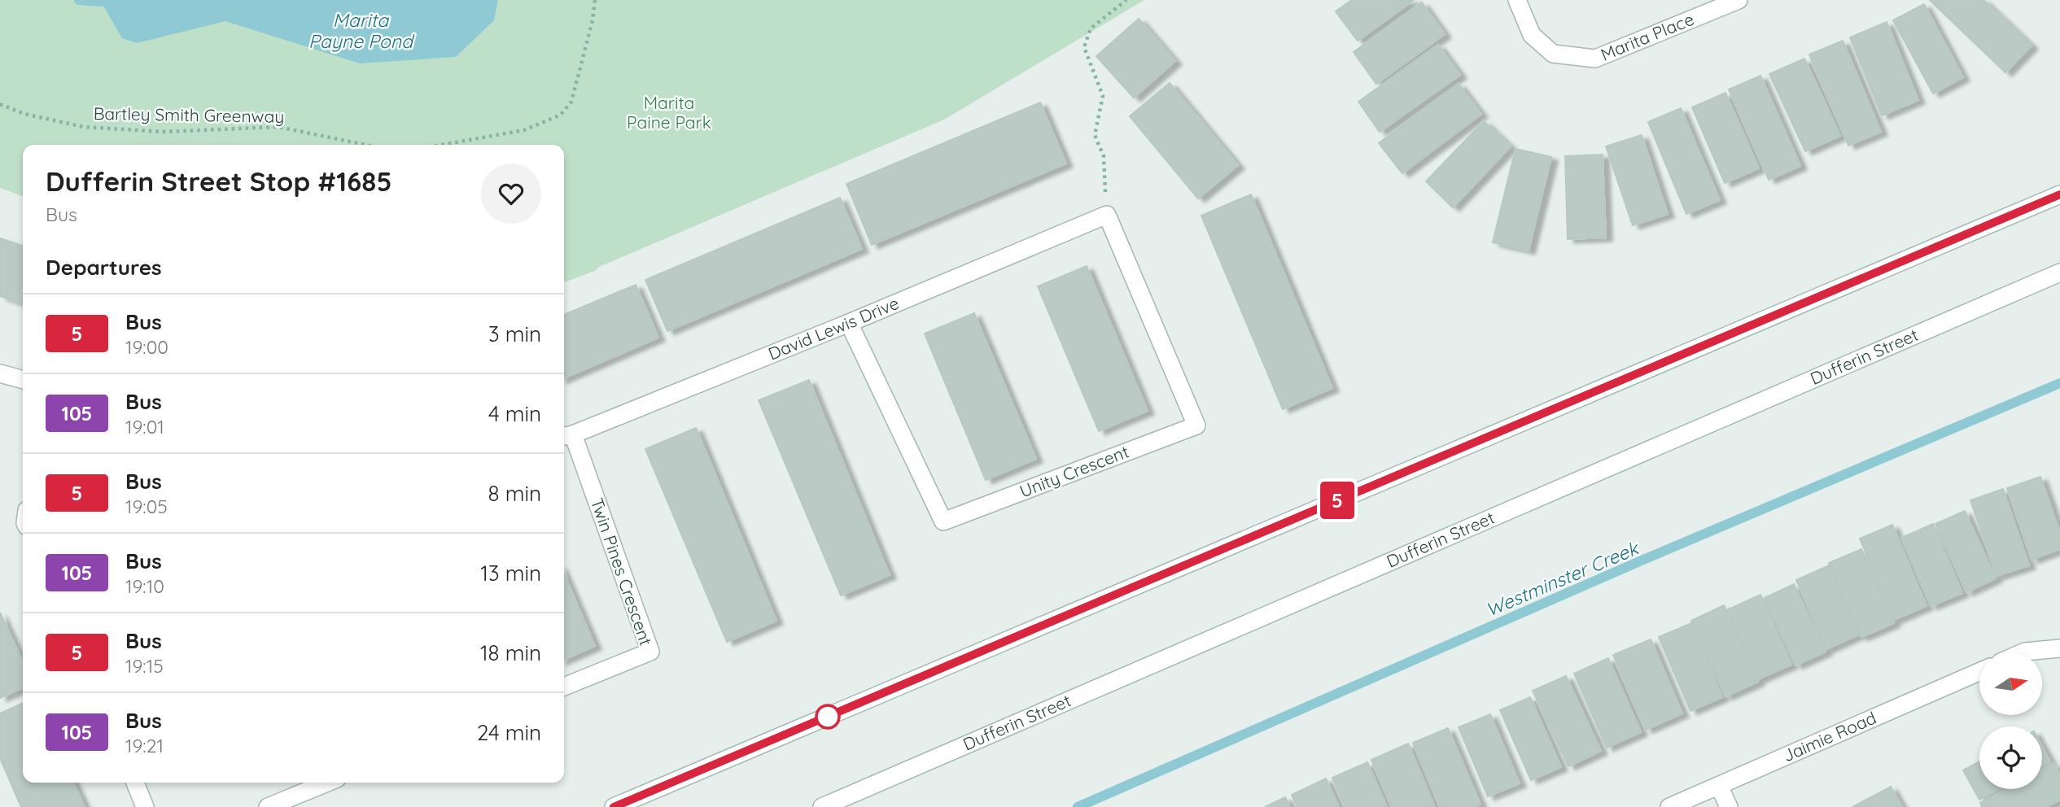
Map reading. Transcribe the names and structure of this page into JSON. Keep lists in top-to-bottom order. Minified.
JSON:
{"streets":{"main road":["Marita Place","David Lewis Drive","Dufferin Street","Unity Crescent","Twin Pines Crescent","Jaimie Road"],"path":["Bartley Smith Greenway"]},"crossings":[["David Lewis Drive","Unity Crescent"],["David Lewis Drive","Twin Pines Crescent"]],"water":["Marita Payne Pond","Westminster Creek"],"parks":["Marita Paine Park"],"lines":["bus line 5"],"north":"right","page":{"on_map":"5","heading":[["Dufferin Street Stop #1685","Bus"],"Departures"],"list":[{"mark":"5","name":"Bus","note":"19:00","value":"3 min"},{"mark":"105","name":"Bus","note":"19:01","value":"4 min"},{"mark":"5","name":"Bus","note":"19:05","value":"8 min"},{"mark":"105","name":"Bus","note":"19:10","value":"13 min"},{"mark":"5","name":"Bus","note":"19:15","value":"18 min"},{"mark":"105","name":"Bus","note":"19:21","value":"24 min"}]}}
